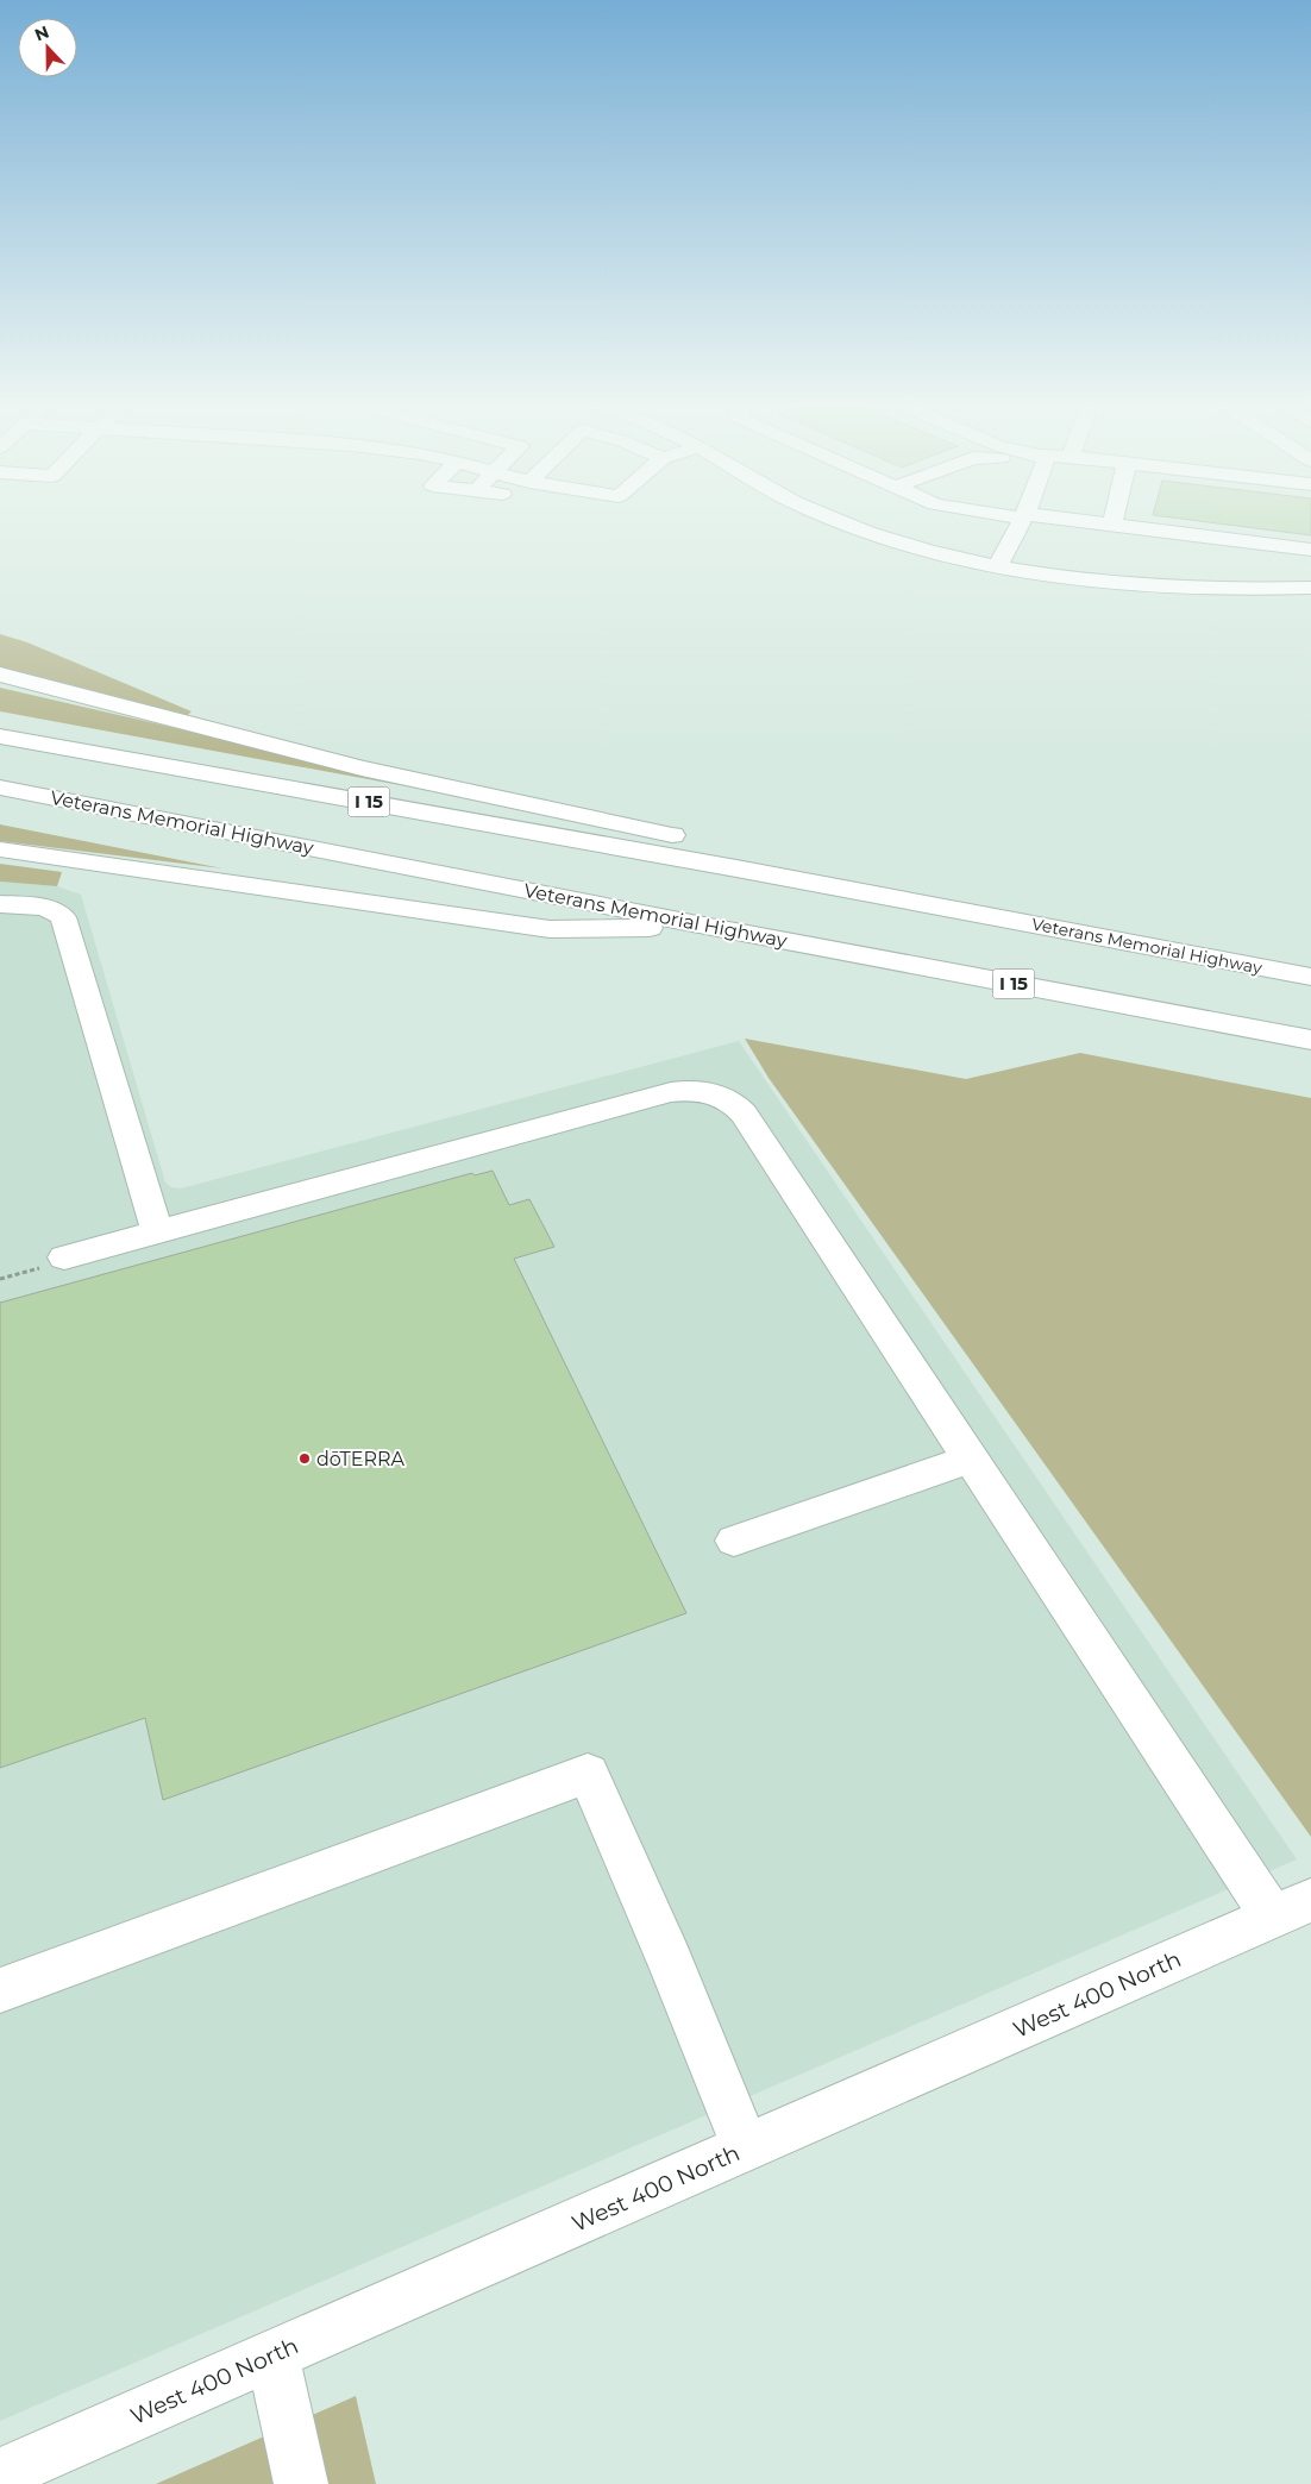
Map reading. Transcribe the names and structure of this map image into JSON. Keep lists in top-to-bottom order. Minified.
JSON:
{"streets":{"main road":["I 15","Veterans Memorial Highway","West 400 North"]},"places":["dōTERRA"],"north":"top"}
